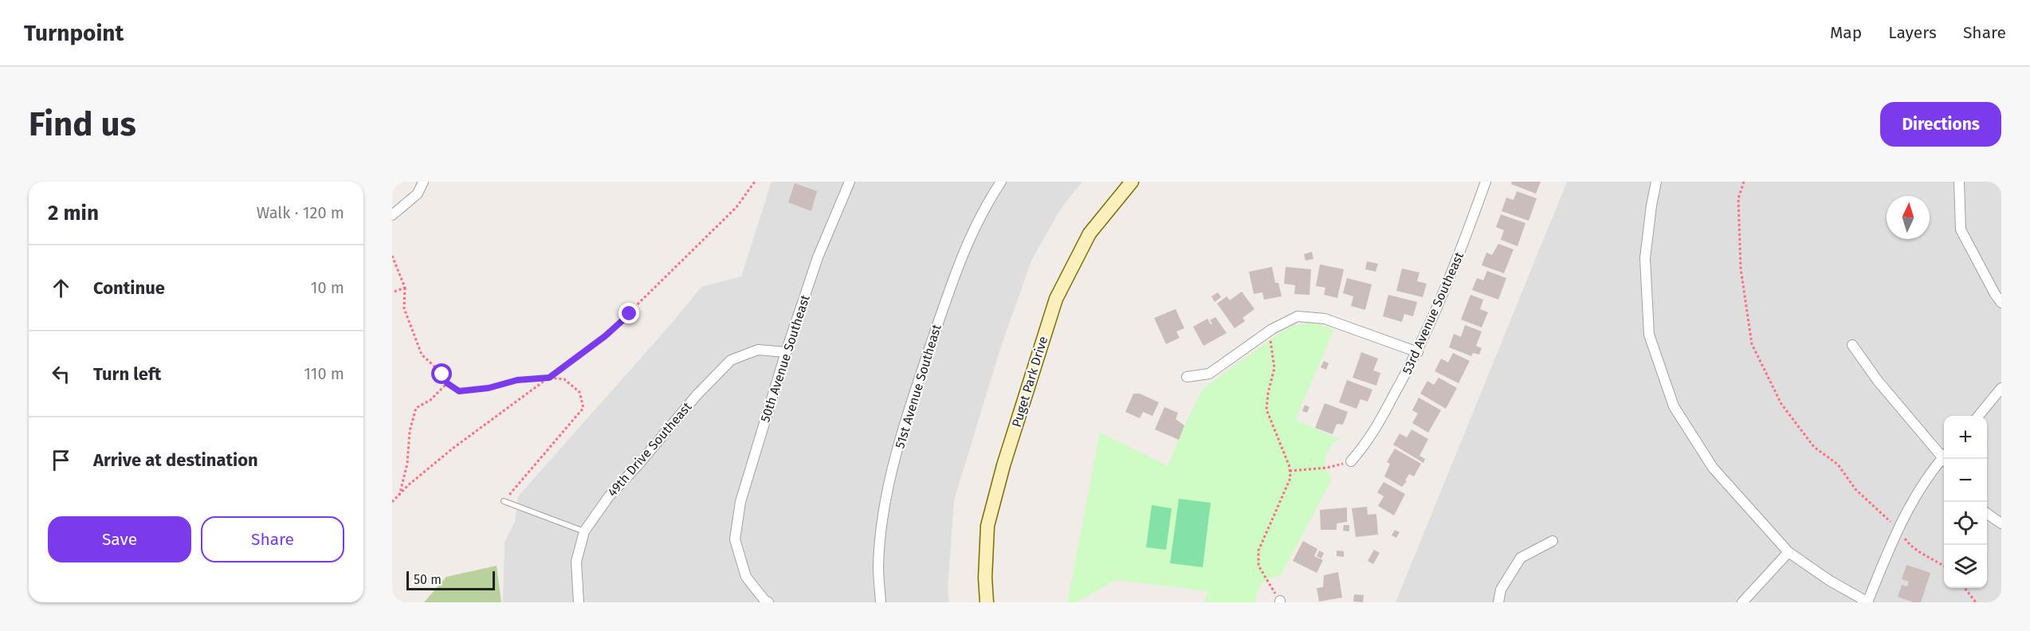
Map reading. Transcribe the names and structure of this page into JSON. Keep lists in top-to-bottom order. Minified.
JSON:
{"streets":{"street":["53rd Avenue Southeast","50th Avenue Southeast","Puget Park Drive","51st Avenue Southeast","49th Drive Southeast"]},"crossings":[["50th Avenue Southeast","49th Drive Southeast"]],"scale_bar":"50 m","north":"top","page":{"header":"Turnpoint","nav":["Map","Layers","Share"],"buttons":["Directions",["Save","Share"]],"title":"Find us","heading":["2 min","Walk · 120 m"],"list":[["Continue","10 m"],["Turn left","110 m"],"Arrive at destination"],"map_buttons":["+","−"],"scale":"50 m"}}
